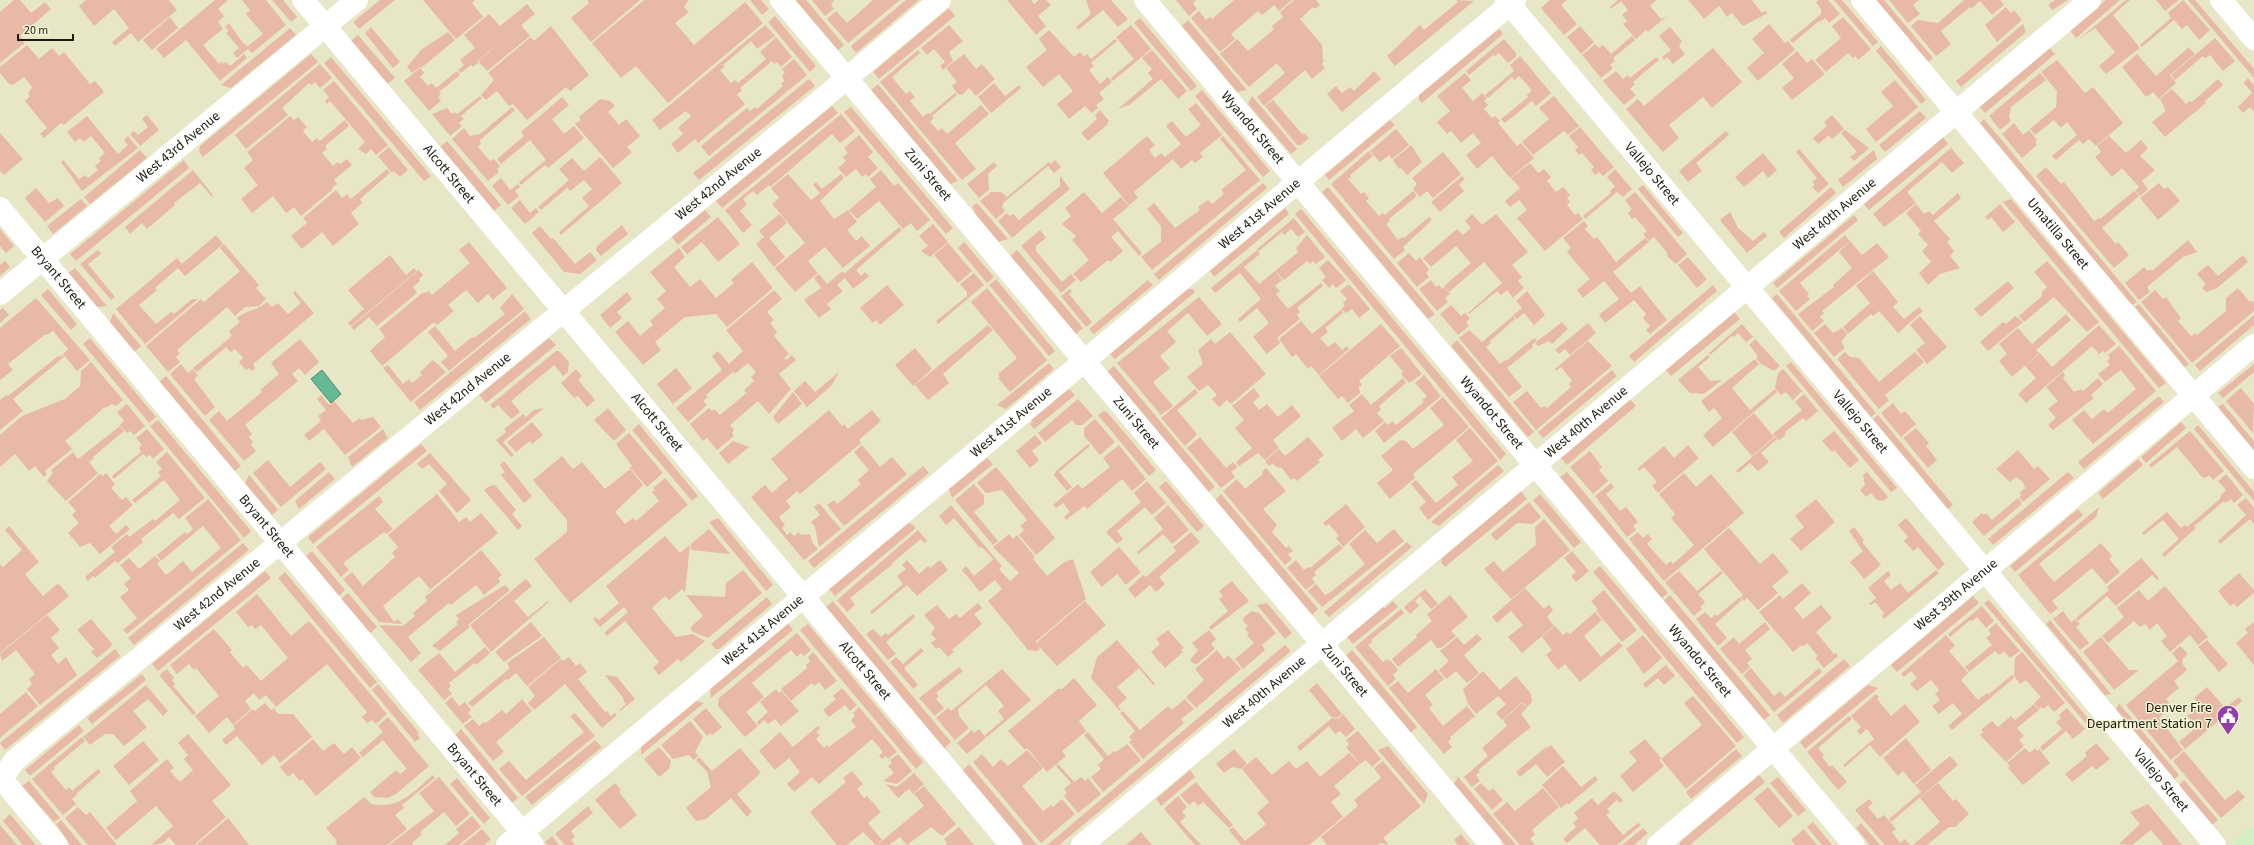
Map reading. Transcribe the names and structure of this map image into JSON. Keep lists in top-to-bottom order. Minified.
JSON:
{"streets":{"street":["Wyandot Street","West 43rd Avenue","Alcott Street","Zuni Street","Vallejo Street","West 42nd Avenue","West 41st Avenue","West 40th Avenue","Umatilla Street","Bryant Street","West 39th Avenue"]},"crossings":[["Wyandot Street","West 41st Avenue"],["Wyandot Street","West 40th Avenue"],["Wyandot Street","West 39th Avenue"],["West 43rd Avenue","Alcott Street"],["West 43rd Avenue","Bryant Street"],["Alcott Street","West 42nd Avenue"],["Alcott Street","West 41st Avenue"],["Zuni Street","West 42nd Avenue"],["Zuni Street","West 41st Avenue"],["Zuni Street","West 40th Avenue"],["Vallejo Street","West 41st Avenue"],["Vallejo Street","West 40th Avenue"],["Vallejo Street","West 39th Avenue"],["West 42nd Avenue","Bryant Street"],["West 41st Avenue","Bryant Street"],["West 40th Avenue","Umatilla Street"],["Umatilla Street","West 39th Avenue"]],"places":{"public building":["Denver Fire Department Station 7"]},"scale_bar":"20 m"}
